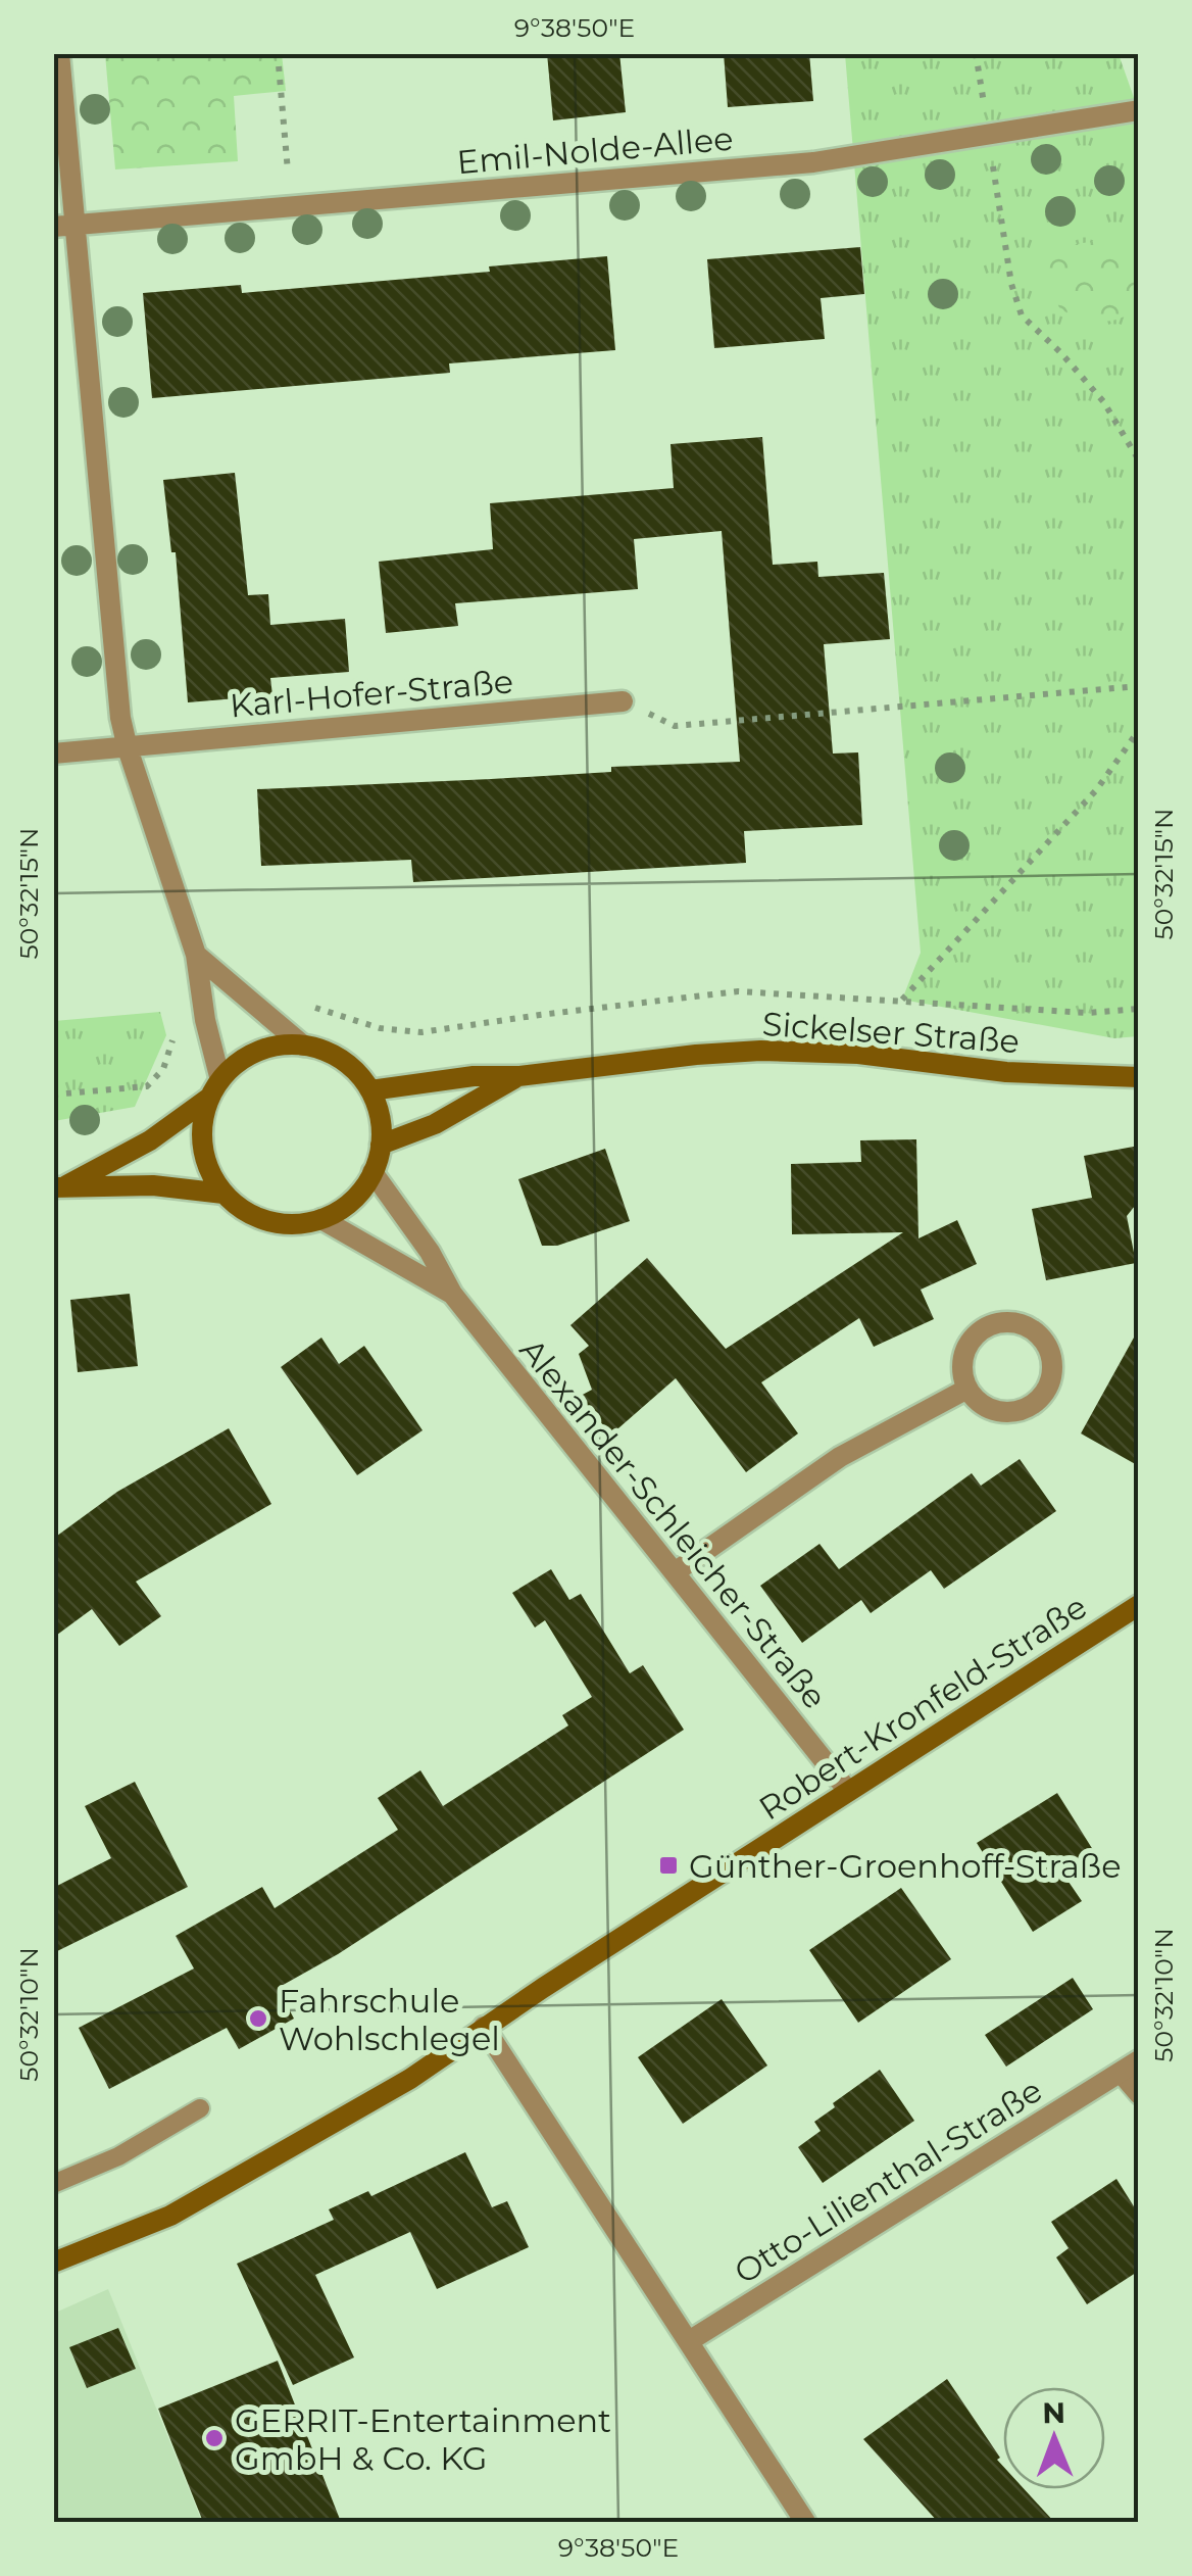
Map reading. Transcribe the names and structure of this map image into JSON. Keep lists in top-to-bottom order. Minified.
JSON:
{"streets":{"main road":["Sickelser Straße","Robert-Kronfeld-Straße"],"street":["Emil-Nolde-Allee","Karl-Hofer-Straße","Alexander-Schleicher-Straße","Otto-Lilienthal-Straße"]},"crossings":[["Sickelser Straße","Alexander-Schleicher-Straße"],["Alexander-Schleicher-Straße","Robert-Kronfeld-Straße"]],"places":{"transit":["Günther-Groenhoff-Straße"],"other":["Fahrschule Wohlschlegel","GERRIT-Entertainment GmbH & Co. KG"]},"north":"top","coordinates":["9°38'50\"E","50°32'15\"N","50°32'10\"N"]}
